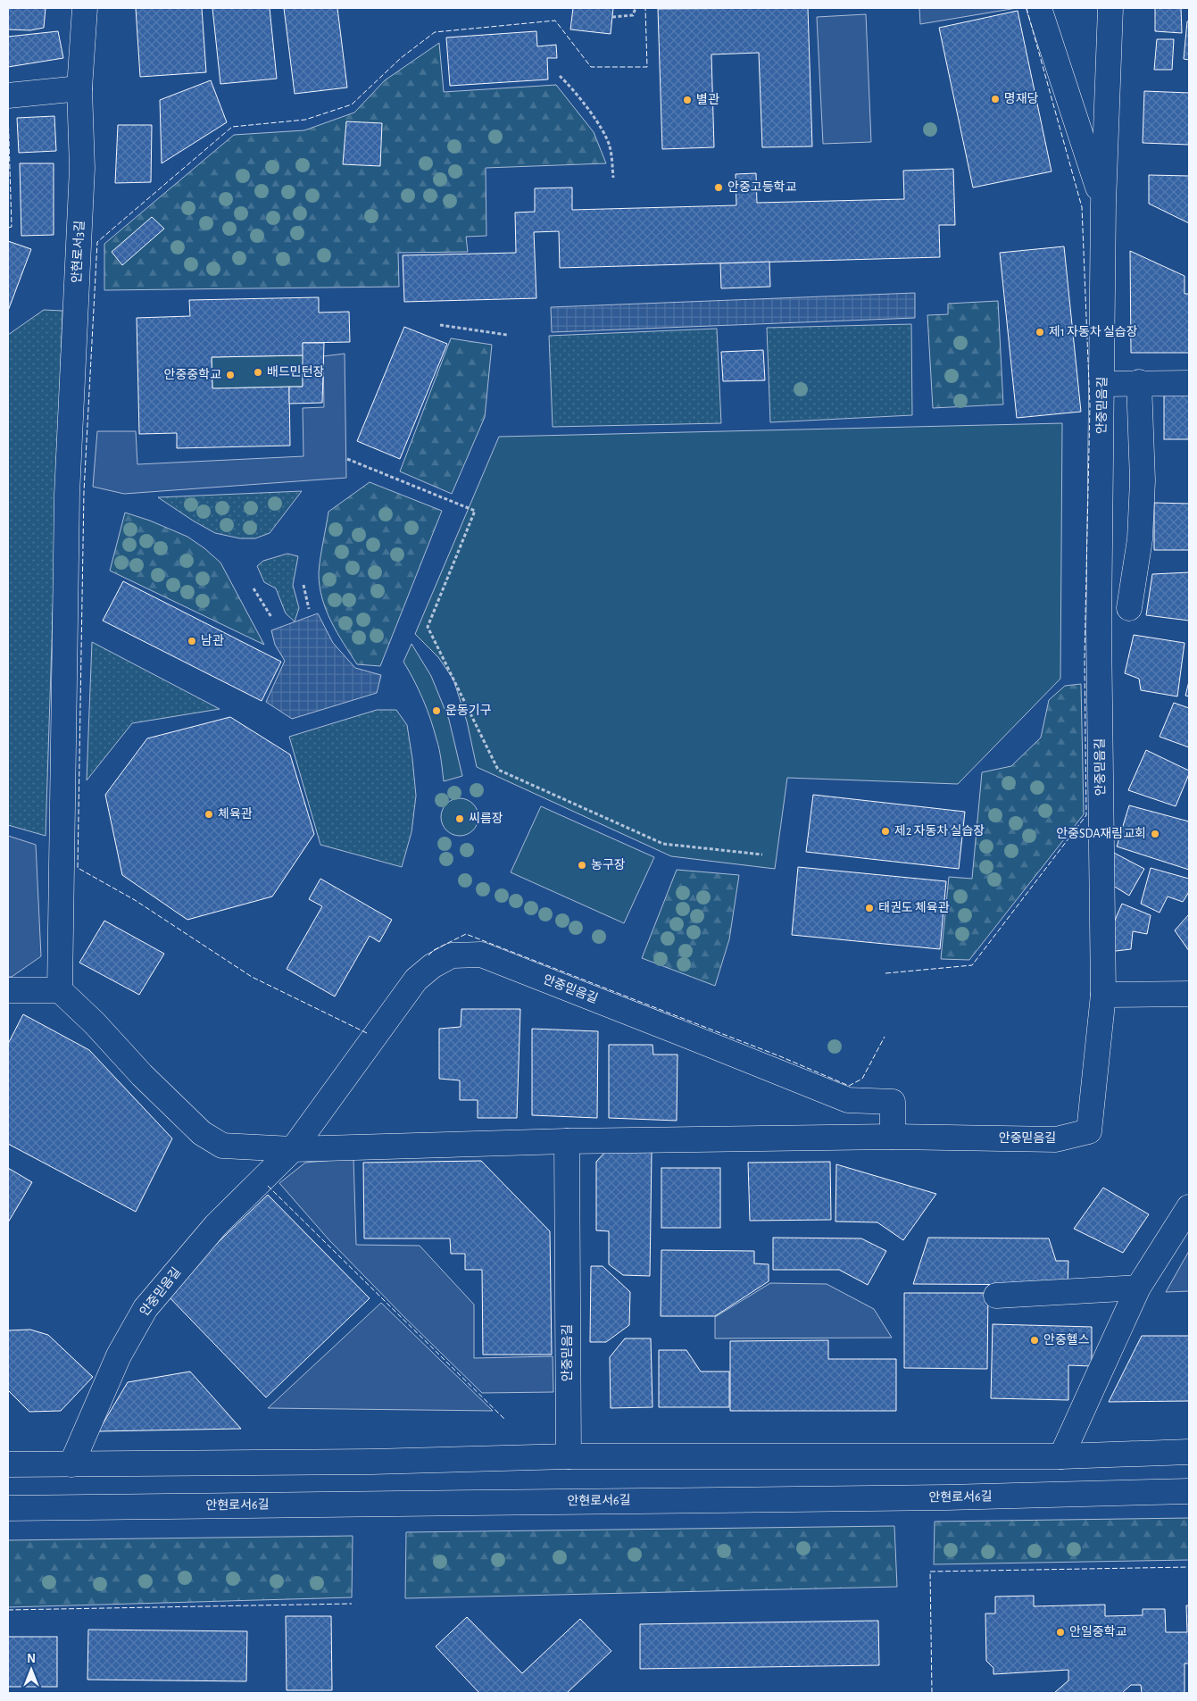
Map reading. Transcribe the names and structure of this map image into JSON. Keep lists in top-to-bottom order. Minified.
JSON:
{"streets":{"street":["안현로서3길","안중믿음길","안현로서6길"]},"crossings":[["안현로서3길","안중믿음길"]],"places":["명재당","별관","안중고등학교","제1 자동차 실습장","배드민턴장","안중중학교","남관","운동기구","체육관","씨름장","제2 자동차 실습장","안중SDA재림교회","농구장","태권도 체육관","안중헬스","안일중학교"],"north":"top"}
